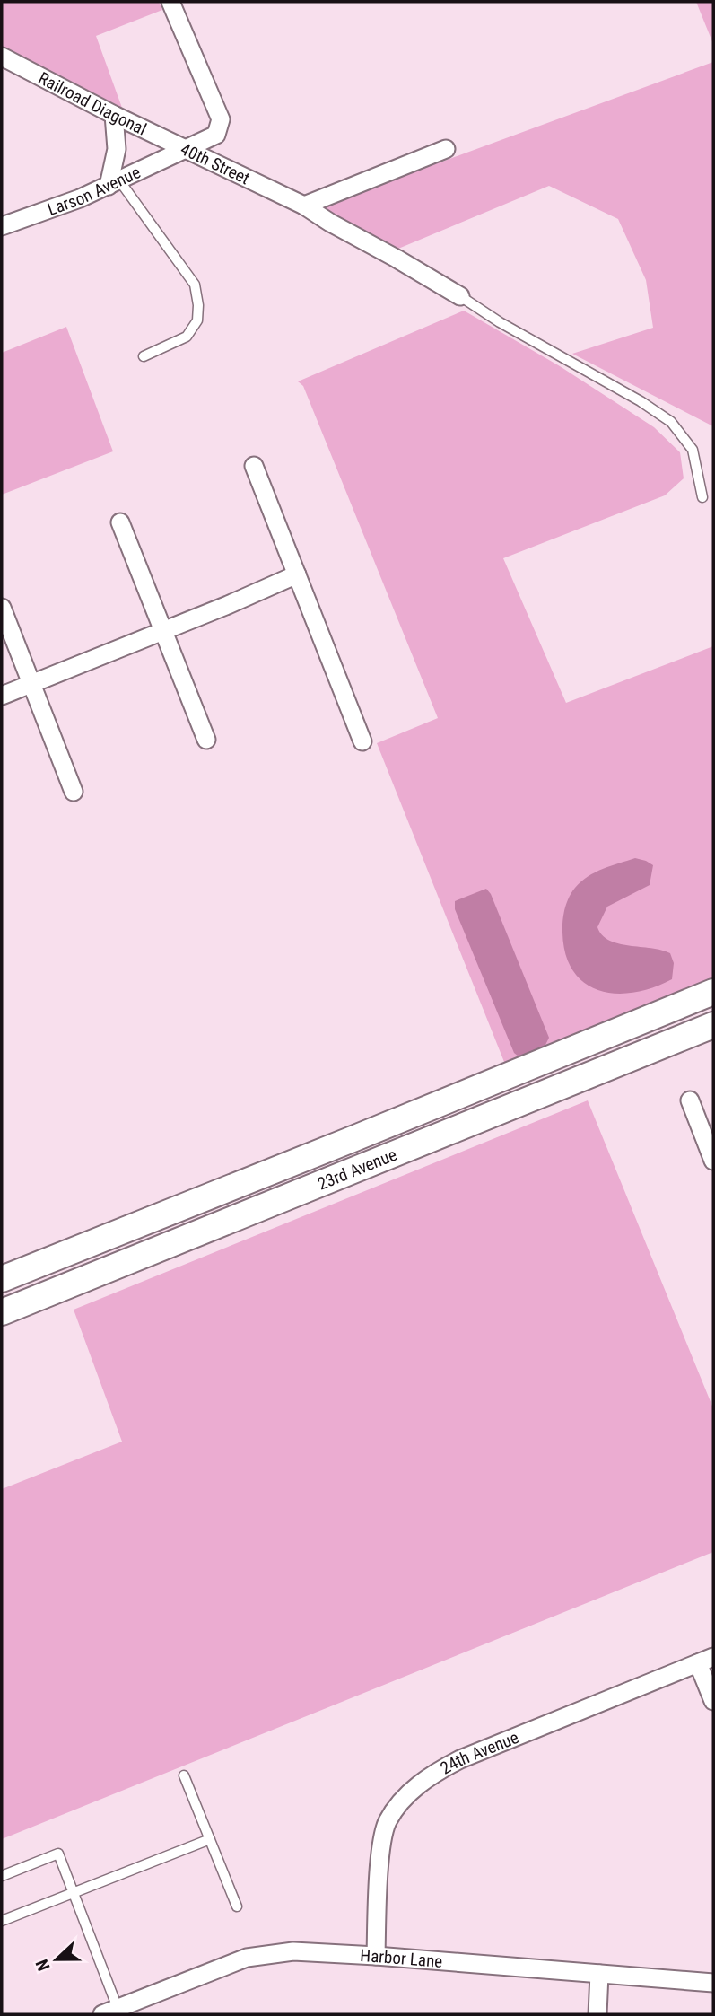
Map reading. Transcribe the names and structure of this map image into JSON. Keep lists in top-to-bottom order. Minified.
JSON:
{"streets":{"main road":["23rd Avenue"],"street":["Railroad Diagonal","40th Street","Larson Avenue","24th Avenue","Harbor Lane"]},"crossings":[["Railroad Diagonal","40th Street"],["Railroad Diagonal","Larson Avenue"],["40th Street","Larson Avenue"],["24th Avenue","Harbor Lane"]],"north":"left"}
